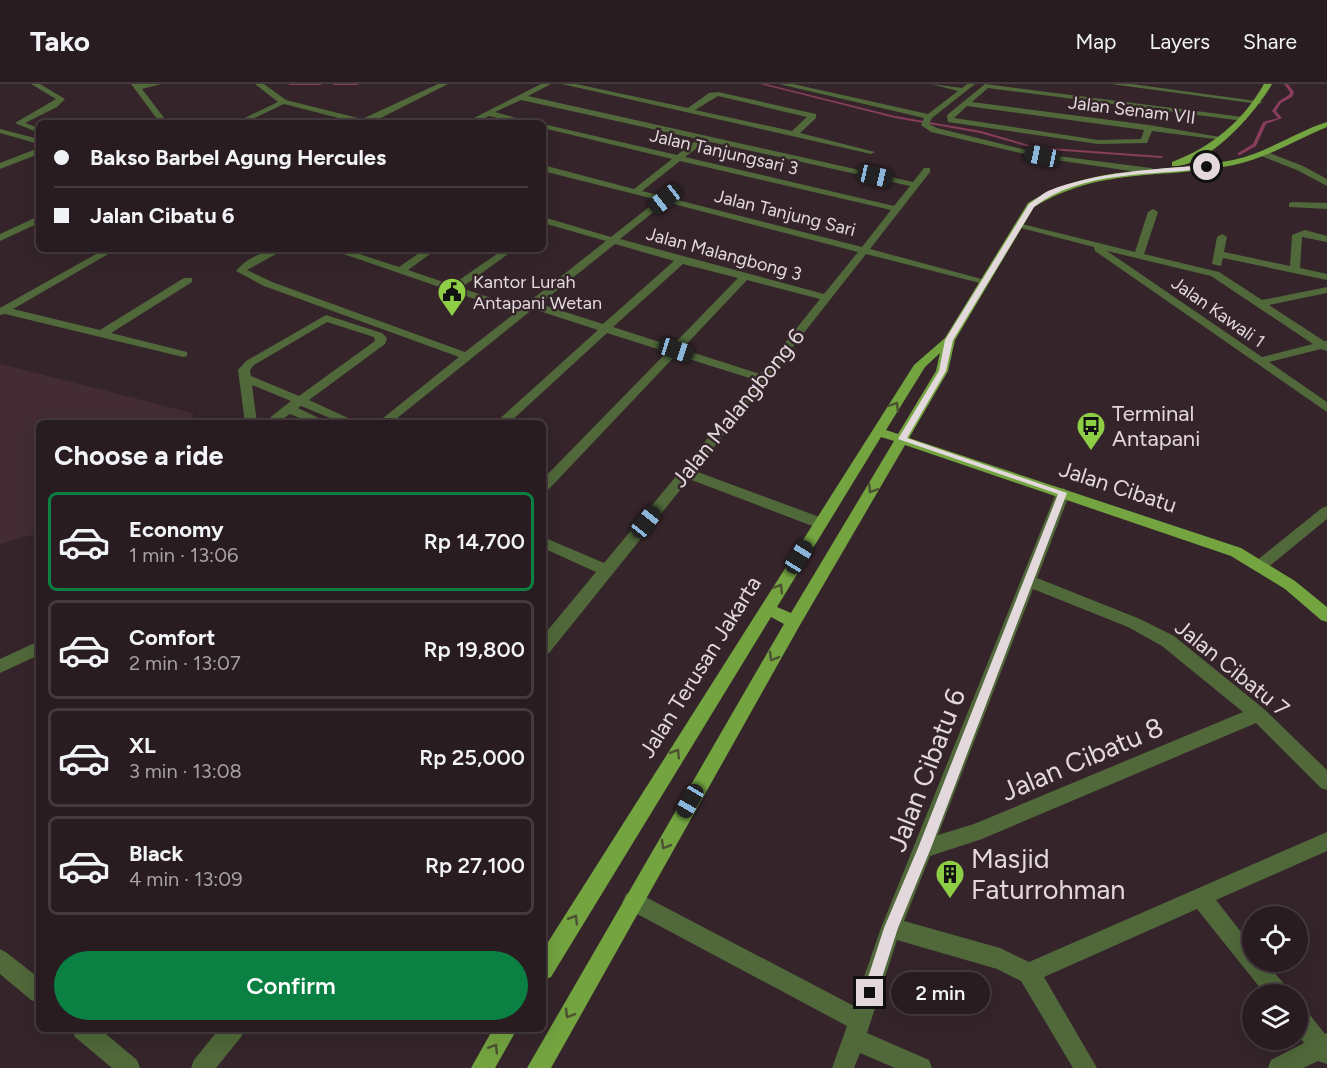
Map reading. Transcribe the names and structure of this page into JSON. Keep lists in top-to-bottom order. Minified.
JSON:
{"streets":{"main road":["Jalan Cibatu","Jalan Terusan Jakarta"],"street":["Jalan Senam VII","Jalan Tanjungsari 3","Jalan Tanjung Sari","Jalan Malangbong 3","Jalan Kawali 1","Jalan Malangbong 6","Jalan Cibatu 7","Jalan Cibatu 8","Jalan Cibatu 6"]},"crossings":[["Jalan Tanjungsari 3","Jalan Malangbong 6"],["Jalan Tanjung Sari","Jalan Malangbong 6"],["Jalan Tanjung Sari","Jalan Terusan Jakarta"],["Jalan Malangbong 3","Jalan Malangbong 6"],["Jalan Cibatu","Jalan Terusan Jakarta"],["Jalan Cibatu","Jalan Cibatu 6"],["Jalan Cibatu 7","Jalan Cibatu 8"],["Jalan Cibatu 7","Jalan Cibatu 6"],["Jalan Cibatu 8","Jalan Cibatu 6"]],"places":{"public building":["Kantor Lurah Antapani Wetan"],"bus stop":["Terminal Antapani"],"building":["Masjid Faturrohman"]},"page":{"header":"Tako","nav":["Map","Layers","Share"],"banner":["Bakso Barbel Agung Hercules","Jalan Cibatu 6"],"heading":"Choose a ride","list":[{"name":"Economy","note":"1 min · 13:06","value":"Rp 14,700"},{"name":"Comfort","note":"2 min · 13:07","value":"Rp 19,800"},{"name":"XL","note":"3 min · 13:08","value":"Rp 25,000"},{"name":"Black","note":"4 min · 13:09","value":"Rp 27,100"}],"buttons":"Confirm","bubble":"2 min"}}
